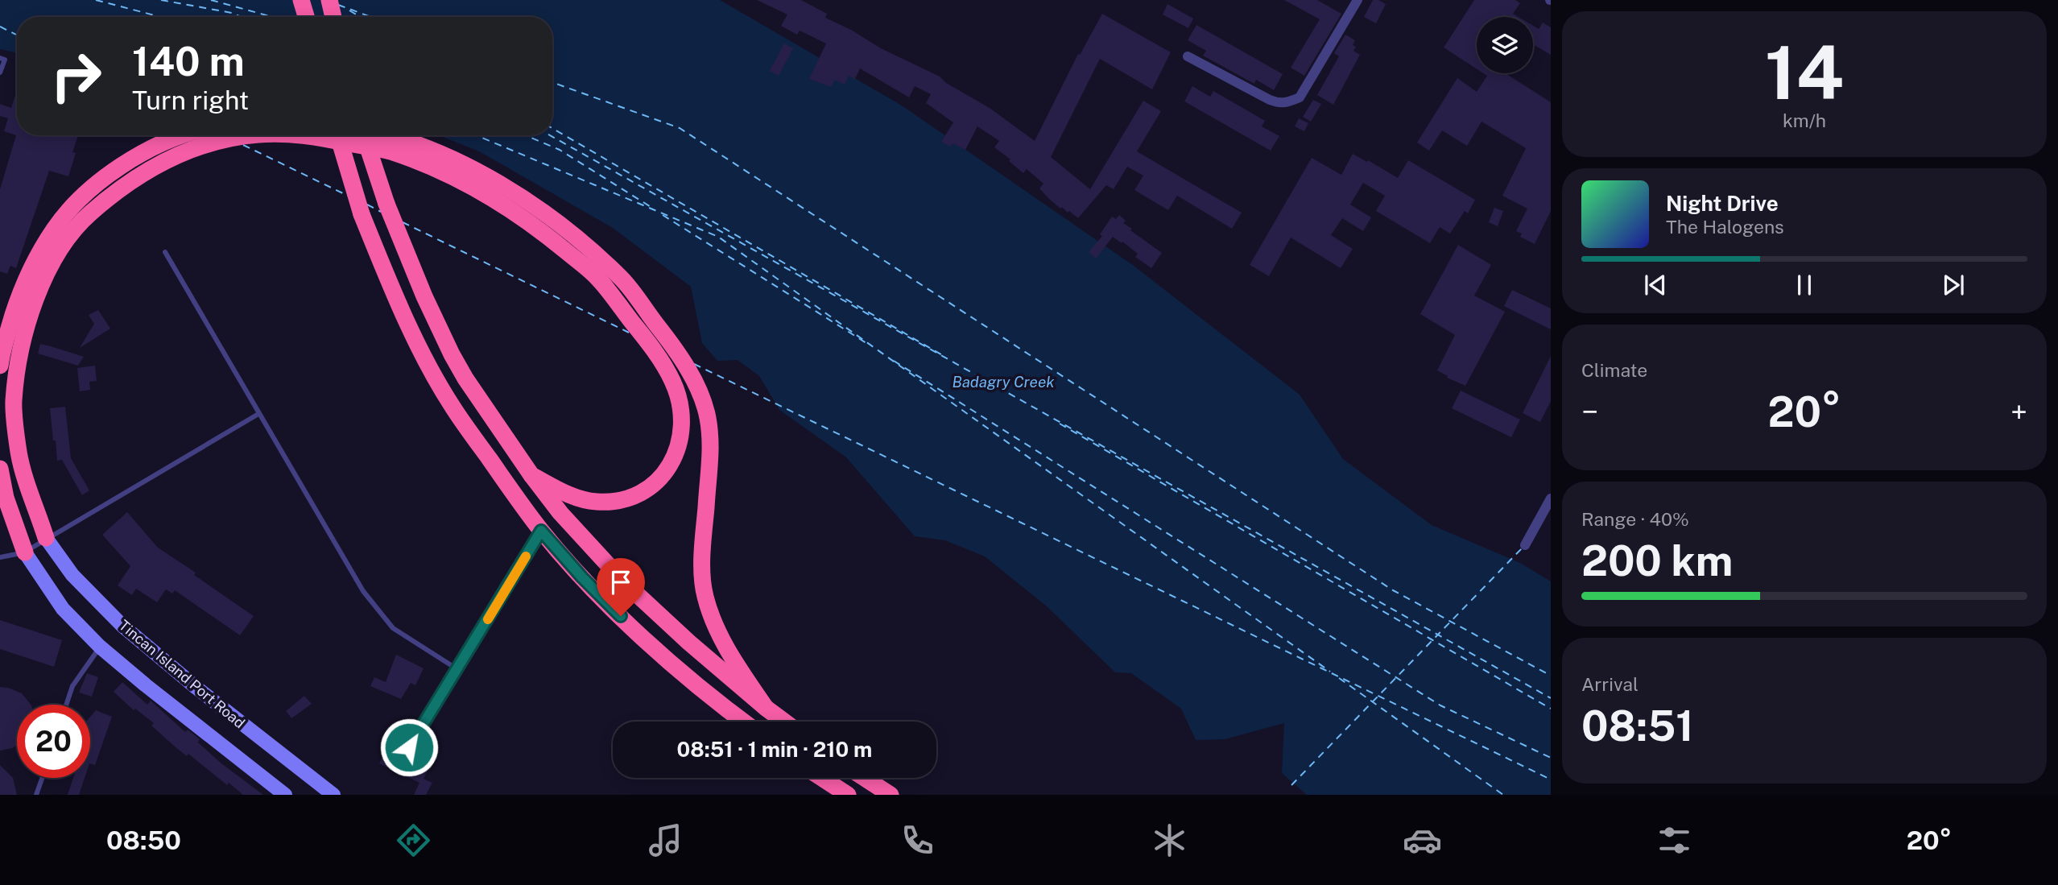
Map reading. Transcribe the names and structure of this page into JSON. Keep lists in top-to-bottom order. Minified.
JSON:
{"streets":{"street":["Tincan Island Port Road"]},"water":["Badagry Creek"],"page":{"tile":[["14","km/h"],"Climate",["Range · 40%","200 km"],["Arrival","08:51"]],"turn":["140 m","Turn right"],"song":["Night Drive","The Halogens"],"heat":["−","20°","+"],"limit":"20","trip":"08:51 · 1 min · 210 m","tabs":["08:50","20°"]}}
